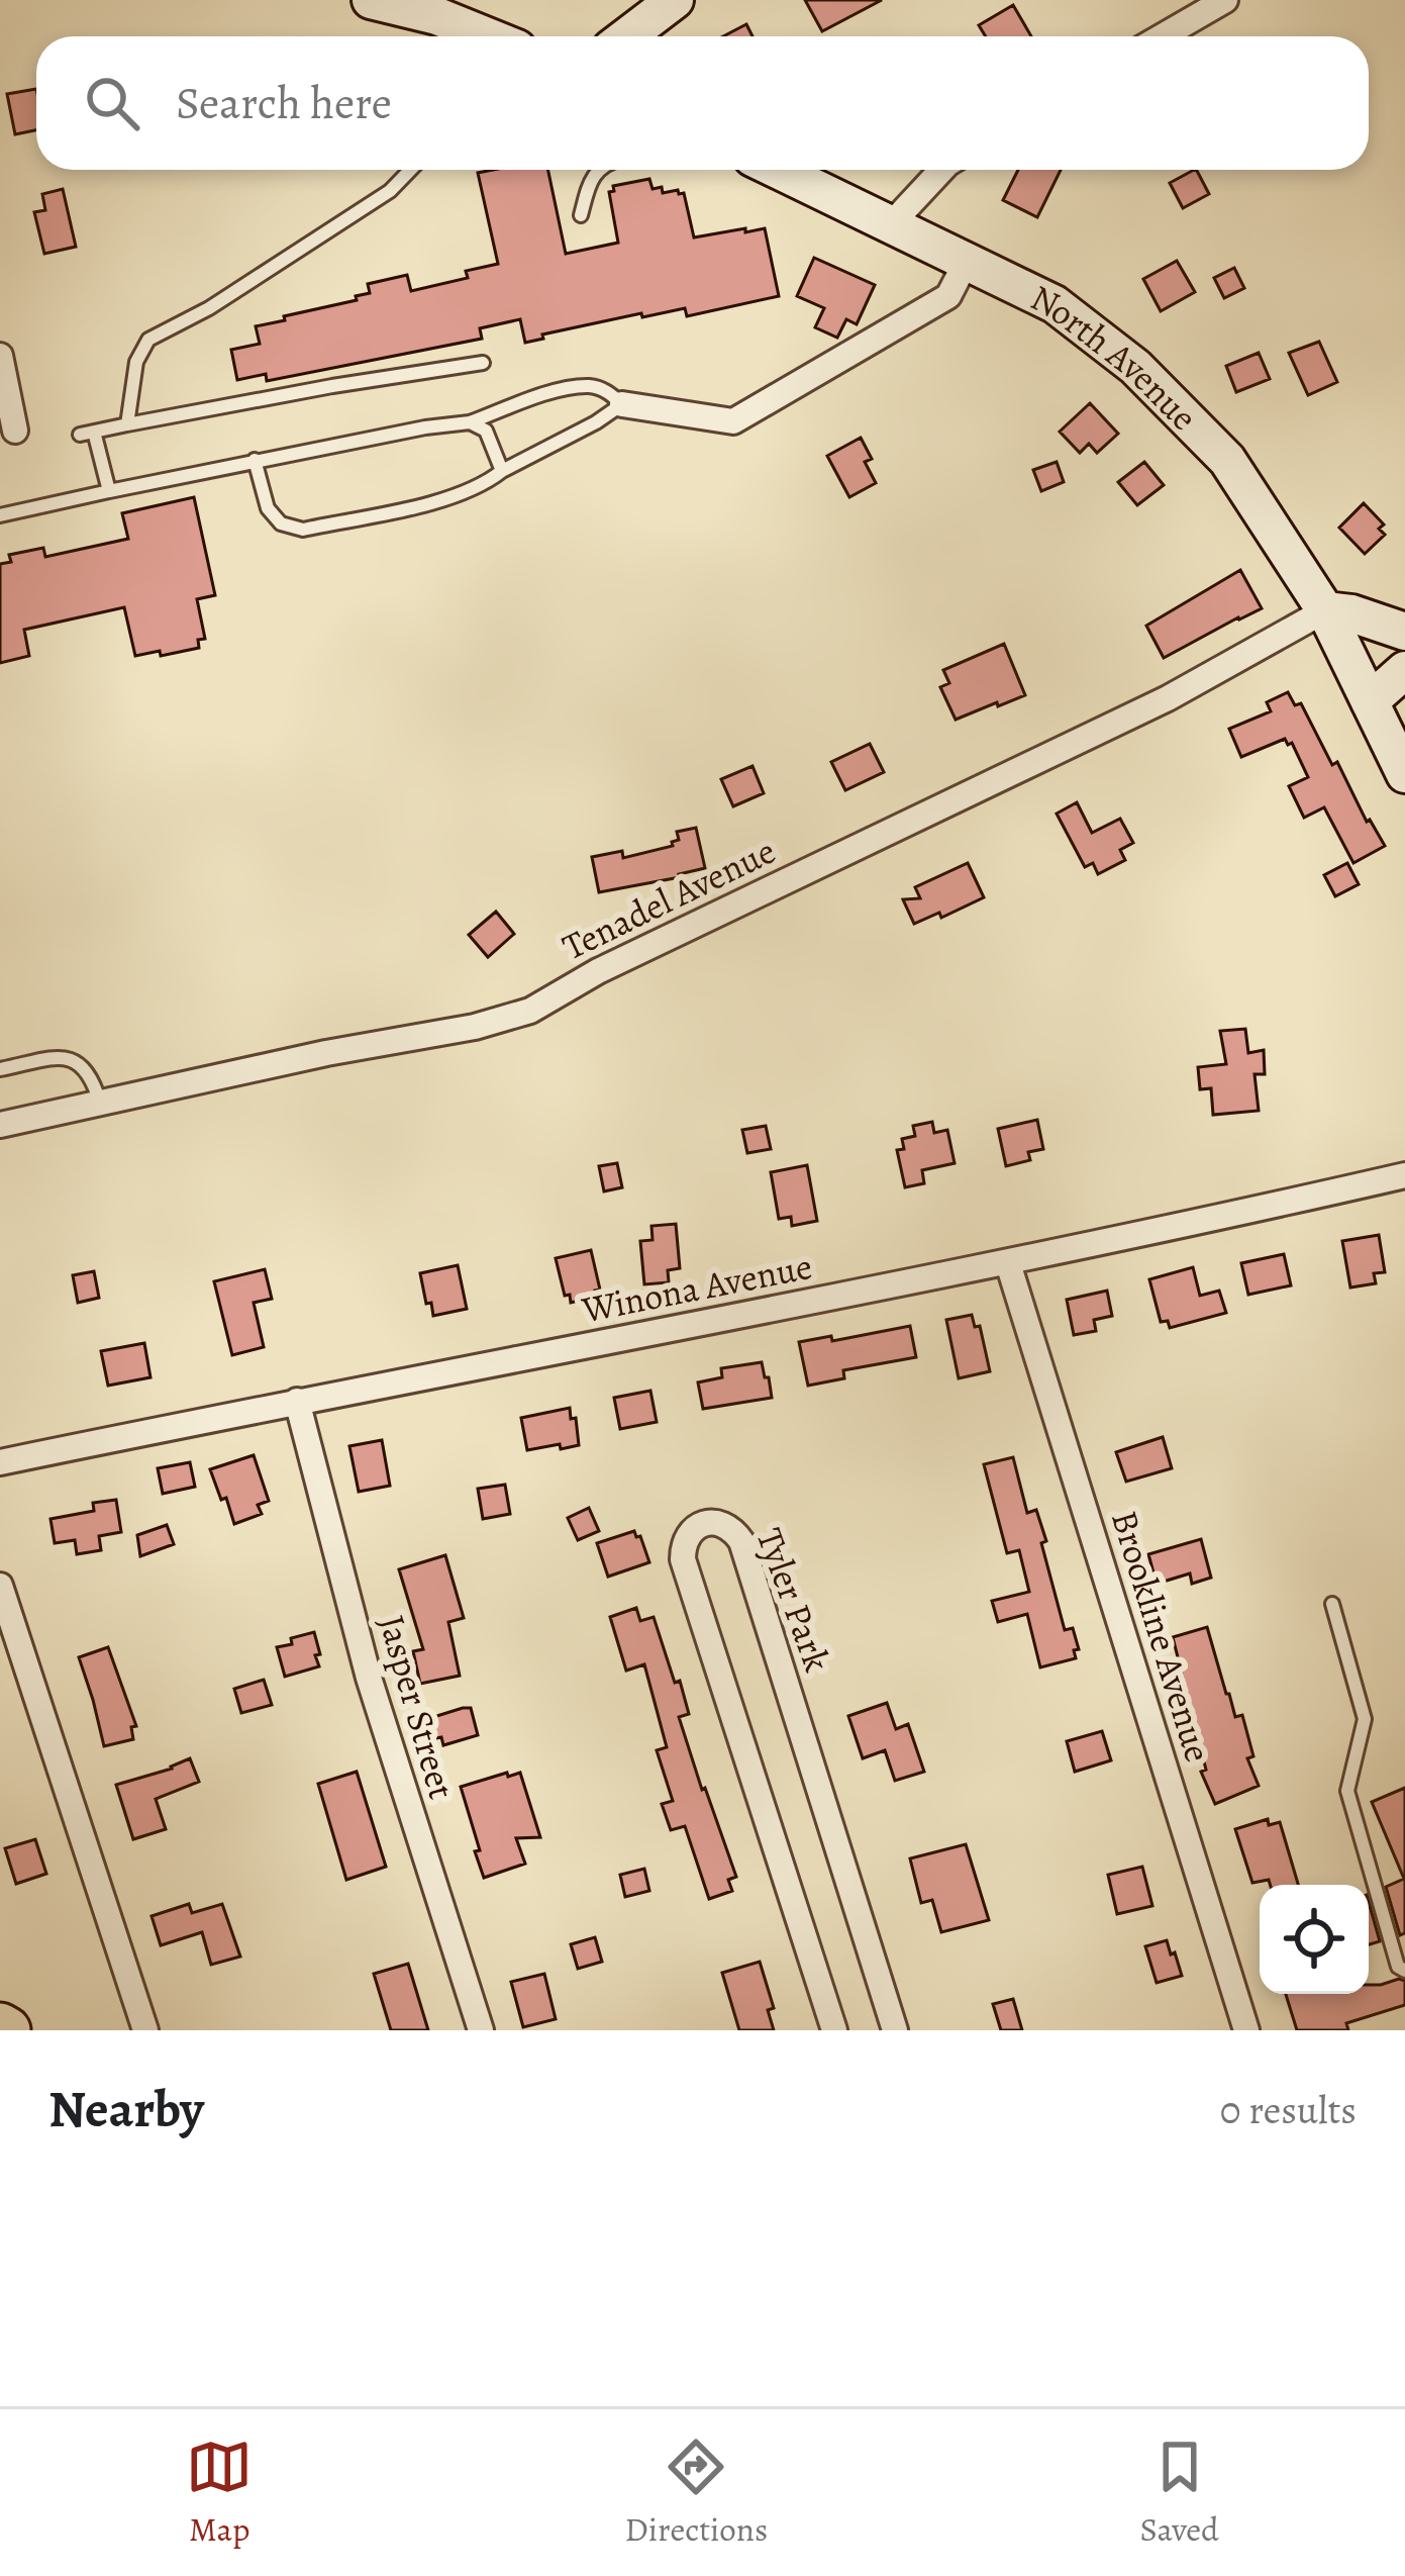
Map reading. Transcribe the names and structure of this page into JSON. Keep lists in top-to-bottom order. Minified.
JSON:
{"streets":{"main road":["North Avenue"],"street":["Tenadel Avenue","Winona Avenue","Tyler Park","Brookline Avenue","Jasper Street"]},"crossings":[["North Avenue","Tenadel Avenue"],["Winona Avenue","Brookline Avenue"],["Winona Avenue","Jasper Street"]],"page":{"search":"Search here","heading":["Nearby","0 results"],"nav":["Map","Directions","Saved"]}}
